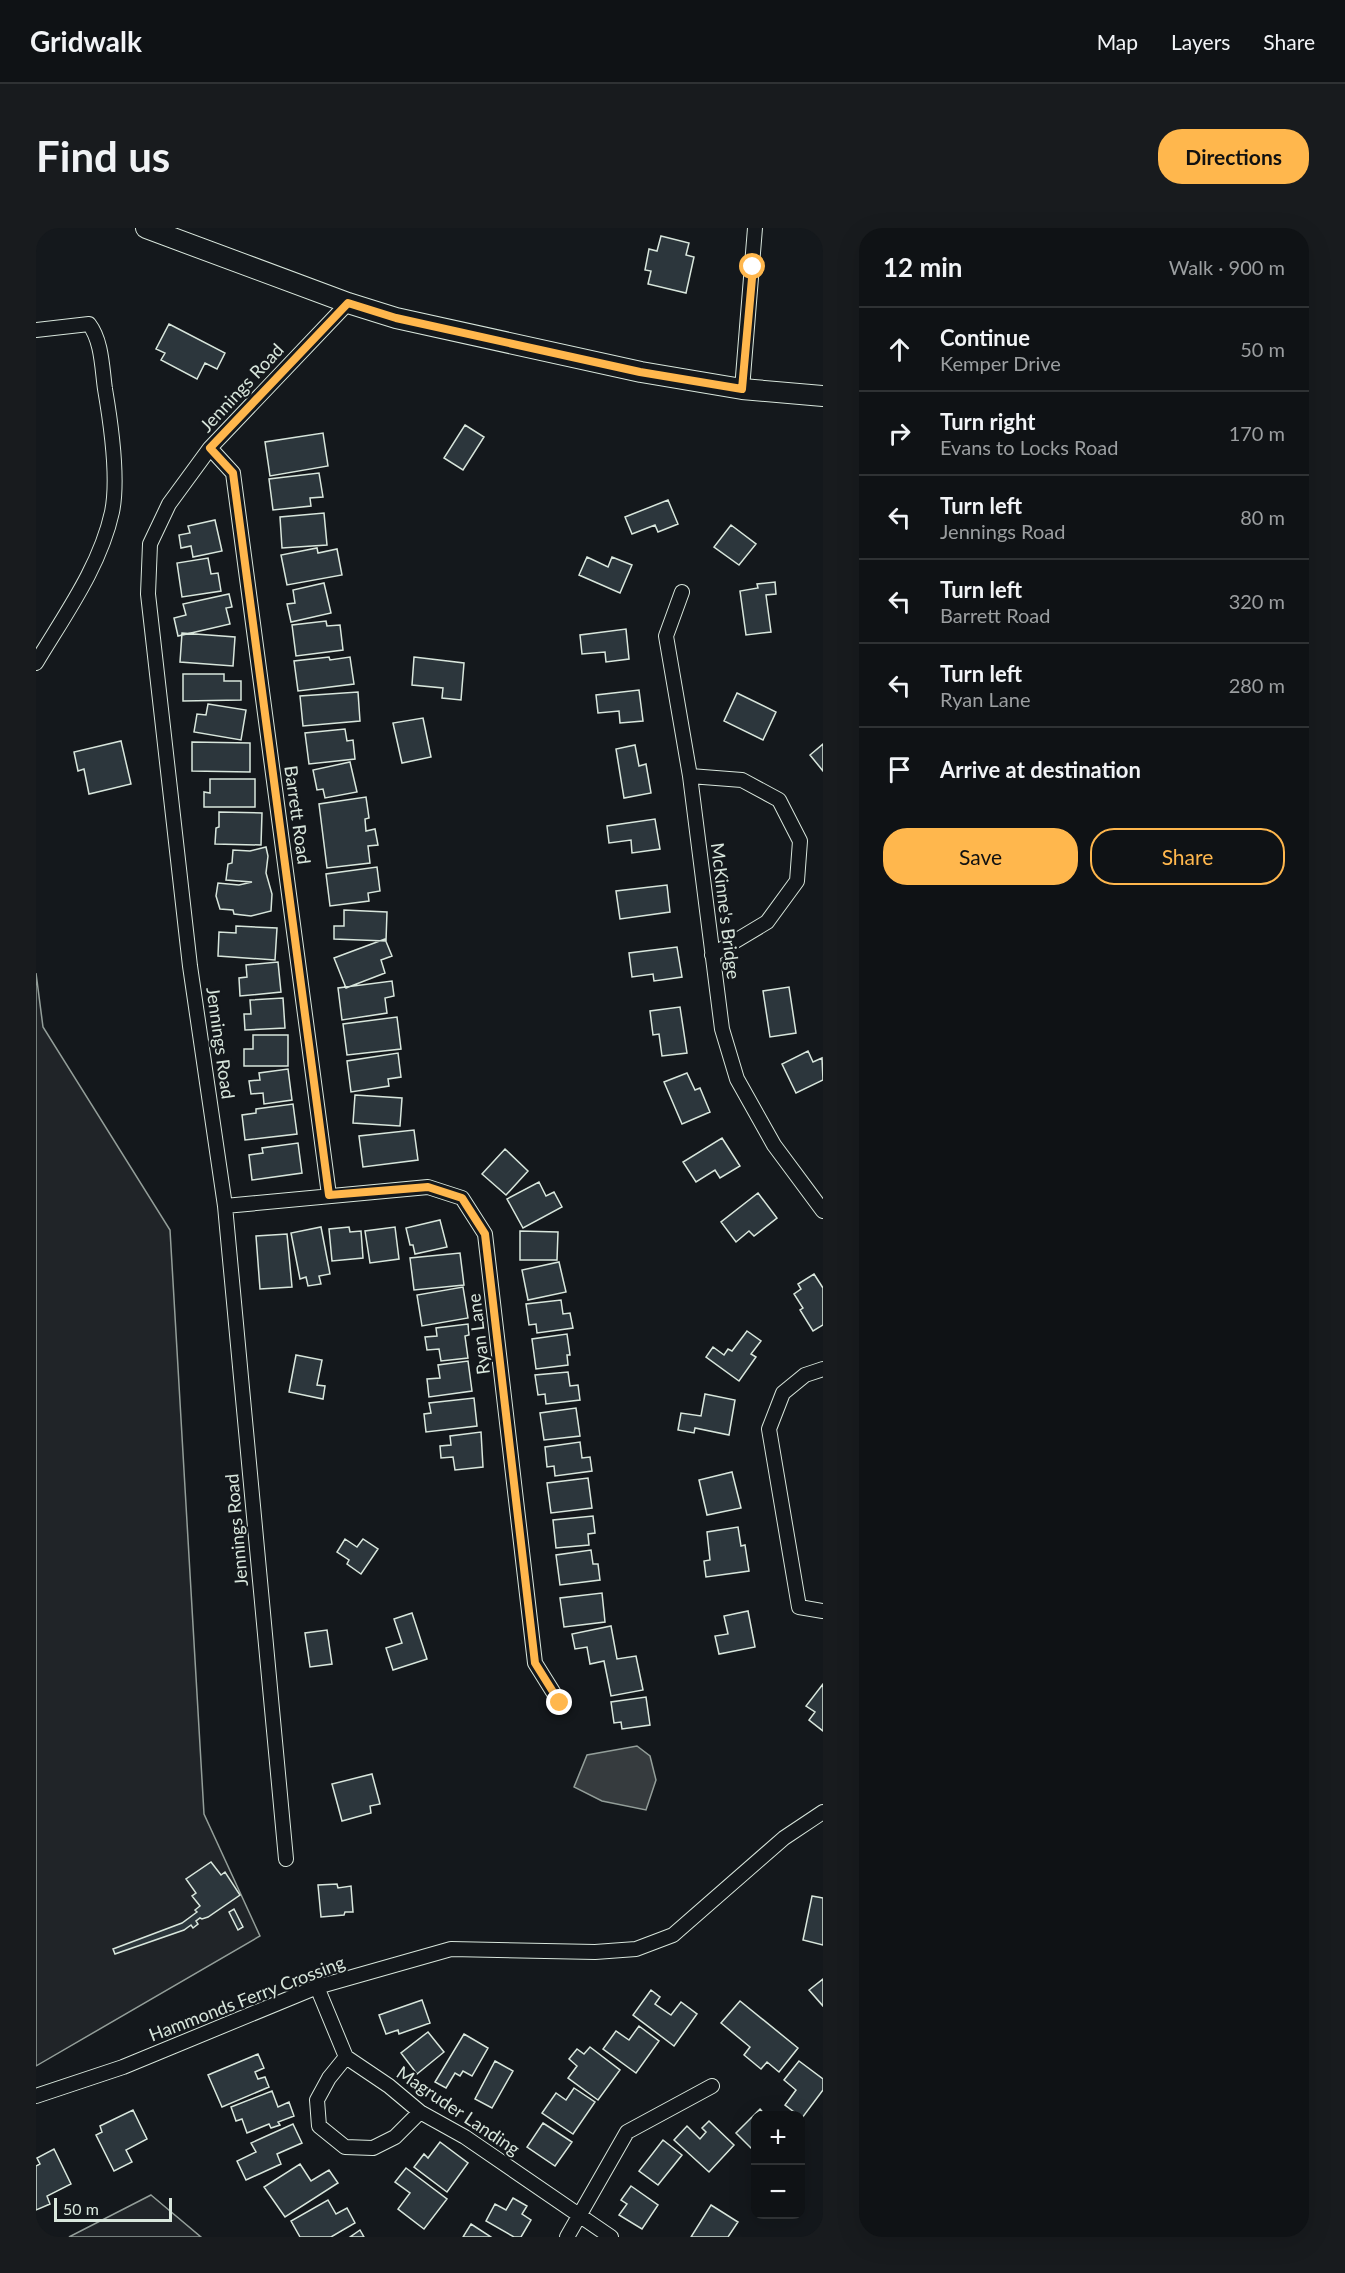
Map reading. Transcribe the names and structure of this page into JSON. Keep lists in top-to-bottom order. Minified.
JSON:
{"streets":{"street":["Jennings Road","Barrett Road","McKinne's Bridge","Ryan Lane","Hammonds Ferry Crossing","Magruder Landing"]},"crossings":[["Jennings Road","Barrett Road"],["Jennings Road","Ryan Lane"],["Barrett Road","Ryan Lane"]],"scale_bar":"50 m","page":{"header":"Gridwalk","nav":["Map","Layers","Share"],"buttons":["Directions",["Save","Share"]],"title":"Find us","heading":["12 min","Walk · 900 m"],"list":[["Continue","Kemper Drive","50 m"],["Turn right","Evans to Locks Road","170 m"],["Turn left","Jennings Road","80 m"],["Turn left","Barrett Road","320 m"],["Turn left","Ryan Lane","280 m"],"Arrive at destination"],"map_buttons":["+","−"],"scale":"50 m"}}
